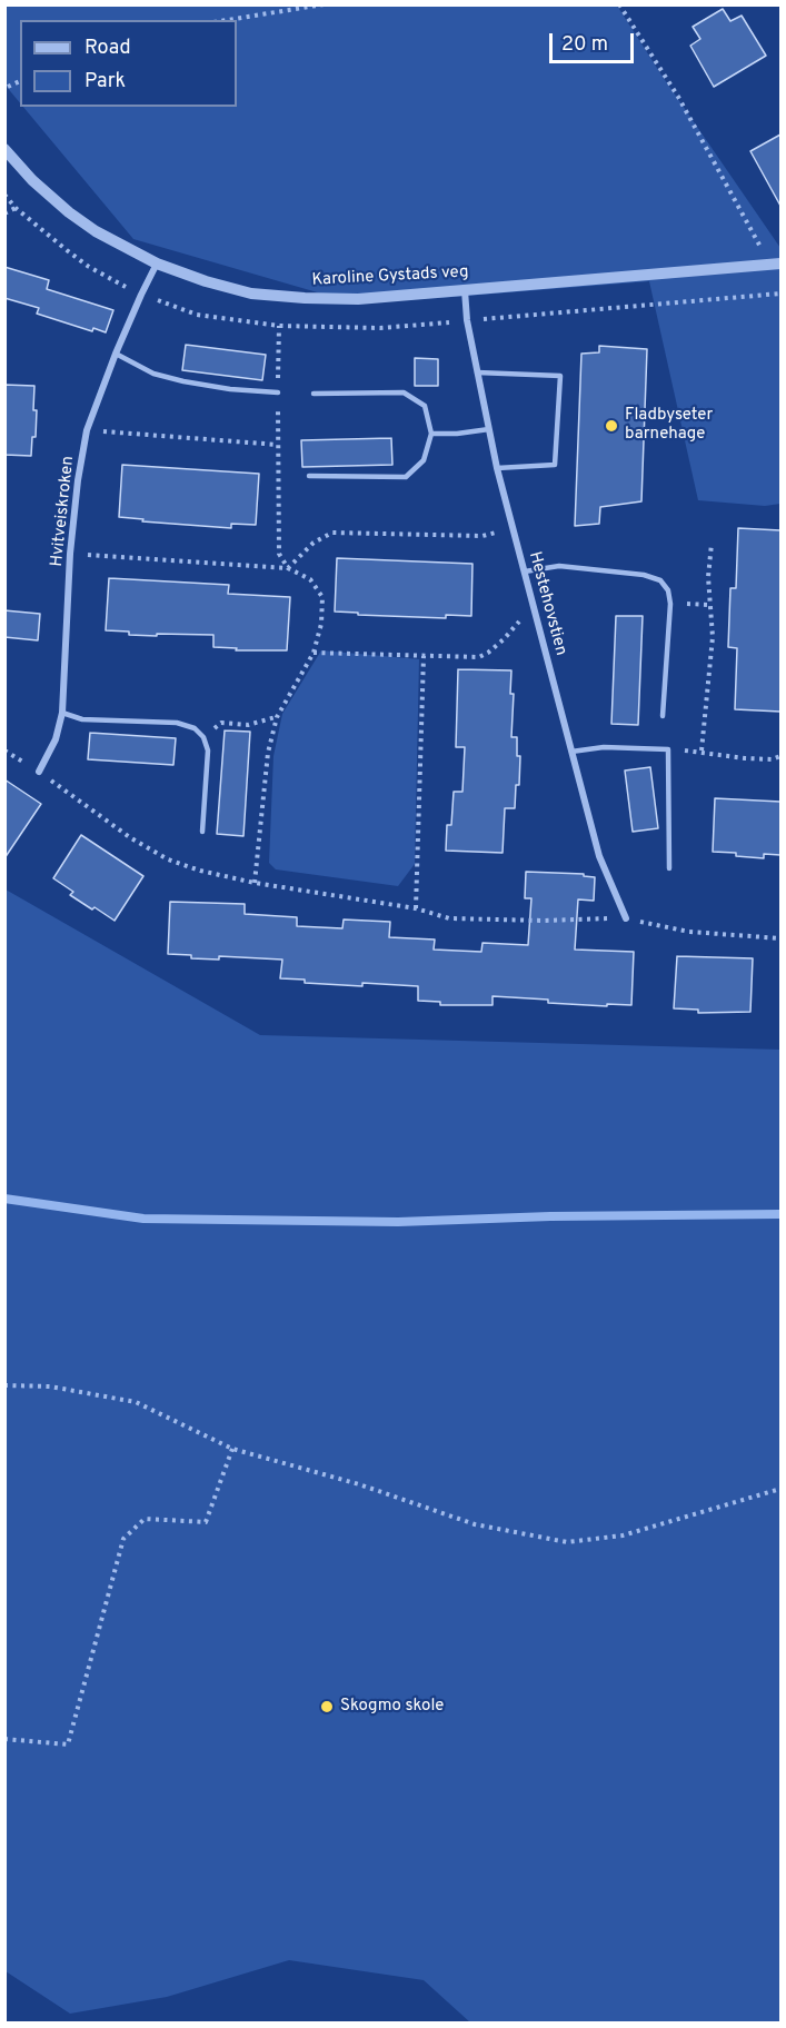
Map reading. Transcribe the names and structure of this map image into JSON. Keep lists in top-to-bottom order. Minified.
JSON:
{"streets":{"street":["Karoline Gystads veg","Hvitveiskroken","Hestehovstien"]},"crossings":[["Karoline Gystads veg","Hvitveiskroken"],["Karoline Gystads veg","Hestehovstien"]],"places":["Fladbyseter barnehage","Skogmo skole"],"legend":["Road","Park"],"scale_bar":"20 m"}
